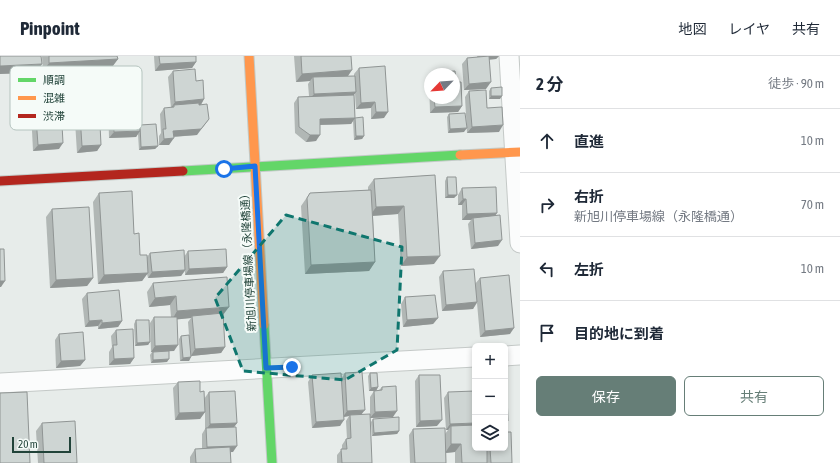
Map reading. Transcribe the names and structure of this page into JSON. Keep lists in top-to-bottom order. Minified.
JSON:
{"streets":{"street":["新旭川停車場線（永隆橋通）"]},"legend":["順調","混雑","渋滞"],"scale_bar":"20 m","north":"bottom left","page":{"header":"Pinpoint","nav":["地図","レイヤ","共有"],"heading":["2 分","徒歩 · 90 m"],"list":[["直進","10 m"],["右折","新旭川停車場線（永隆橋通）","70 m"],["左折","10 m"],"目的地に到着"],"map_buttons":["+","−"],"buttons":["保存","共有"],"scale":"20 m"}}
